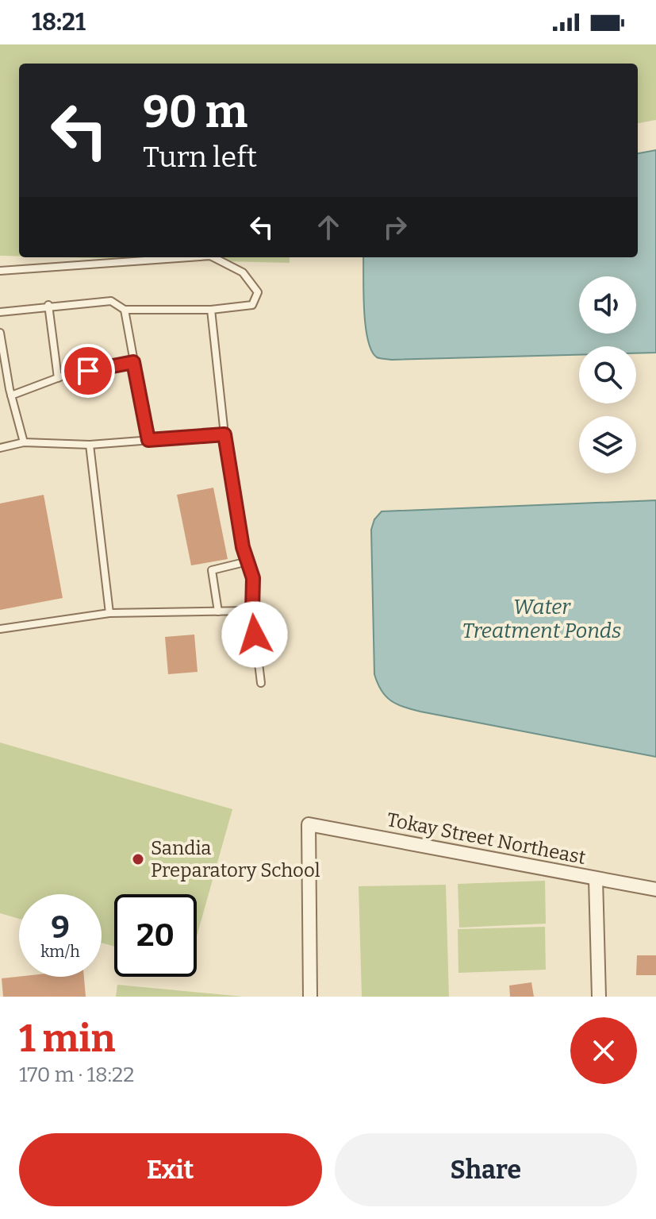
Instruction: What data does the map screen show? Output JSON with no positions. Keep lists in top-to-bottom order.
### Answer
{
  "streets": {
    "street": ["Tokay Street Northeast"]
  },
  "water": ["Water Treatment Ponds"],
  "places": ["Sandia Preparatory School"],
  "page": {
    "status": "18:21",
    "turn": ["90 m", "Turn left"],
    "speed": "9 km/h",
    "limit": "20",
    "heading": ["1 min", "170 m · 18:22"],
    "buttons": ["Exit", "Share"]
  }
}
